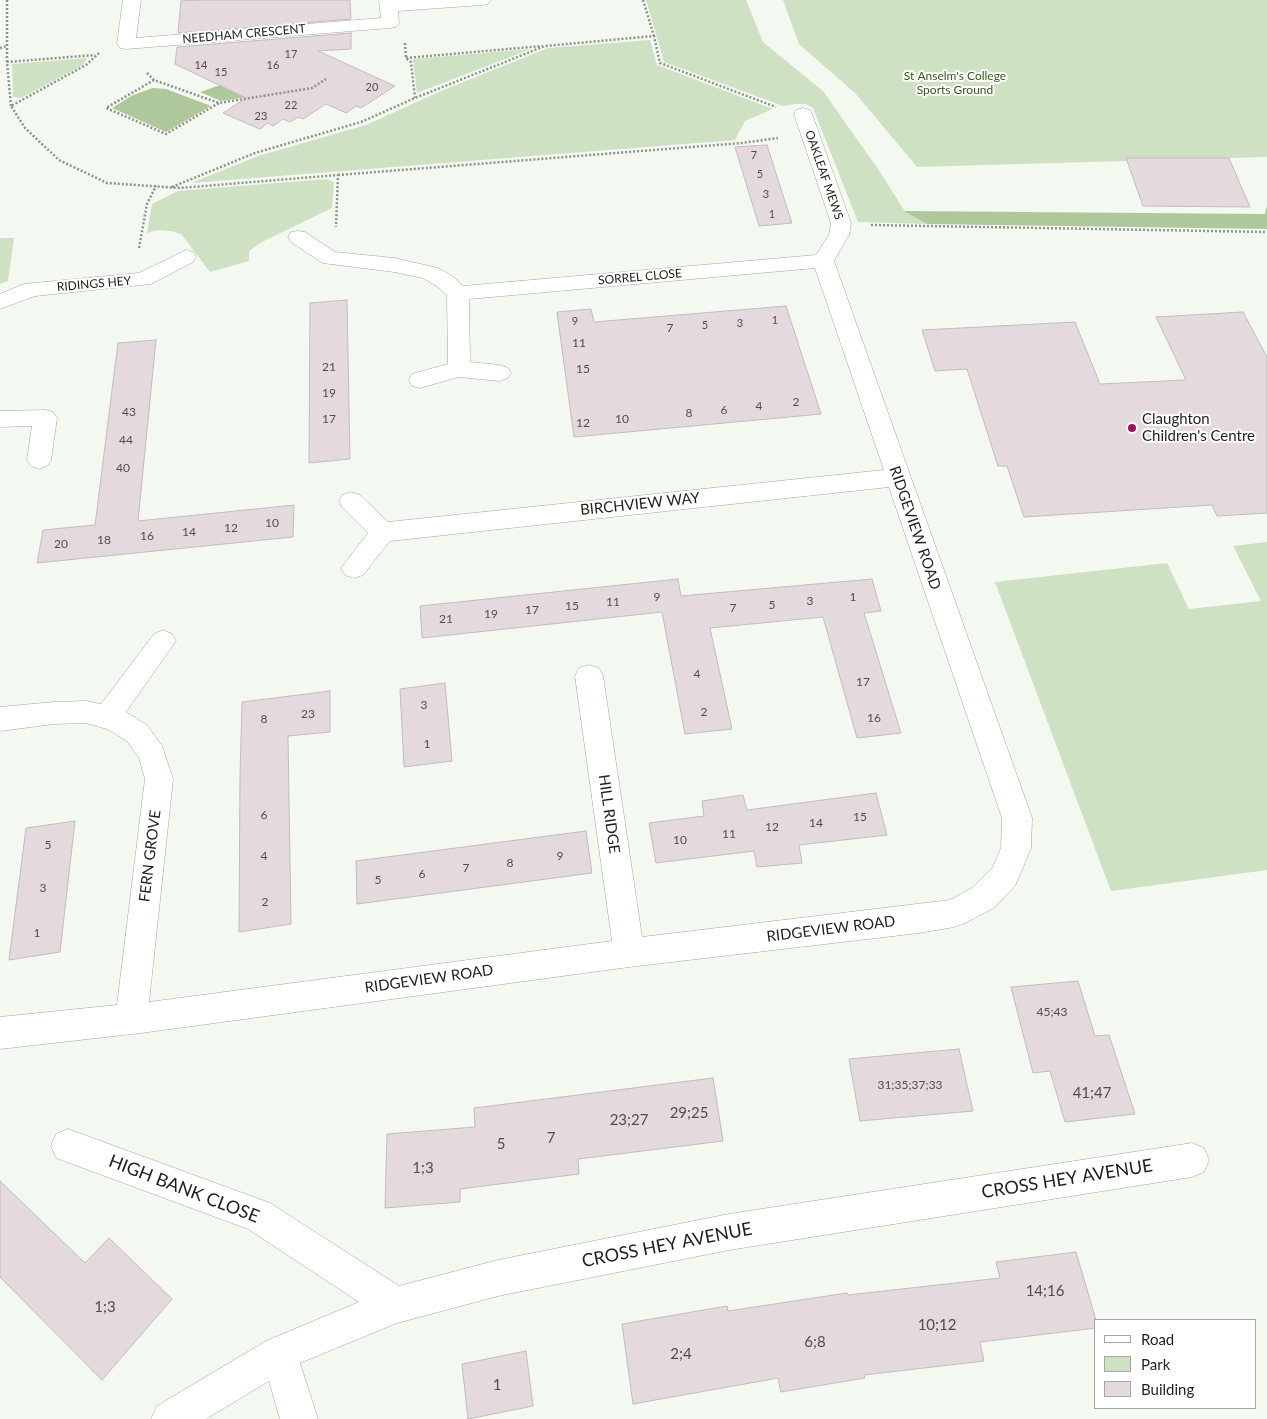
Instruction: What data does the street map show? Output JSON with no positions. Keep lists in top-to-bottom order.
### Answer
{
  "streets": {
    "street": [
      "NEEDHAM CRESCENT",
      "OAKLEAF MEWS",
      "SORREL CLOSE",
      "RIDINGS HEY",
      "BIRCHVIEW WAY",
      "RIDGEVIEW ROAD",
      "HILL RIDGE",
      "FERN GROVE",
      "CROSS HEY AVENUE",
      "HIGH BANK CLOSE"
    ]
  },
  "crossings": [
    ["OAKLEAF MEWS", "SORREL CLOSE"],
    ["OAKLEAF MEWS", "RIDGEVIEW ROAD"],
    ["SORREL CLOSE", "RIDGEVIEW ROAD"],
    ["BIRCHVIEW WAY", "RIDGEVIEW ROAD"],
    ["RIDGEVIEW ROAD", "HILL RIDGE"],
    ["RIDGEVIEW ROAD", "FERN GROVE"],
    ["CROSS HEY AVENUE", "HIGH BANK CLOSE"]
  ],
  "parks": ["St Anselm's College Sports Ground"],
  "places": ["Claughton Children's Centre"],
  "house_numbers": [
    "17",
    "14",
    "16",
    "15",
    "20",
    "22",
    "23",
    "7",
    "5",
    "3",
    "1",
    "1",
    "9",
    "3",
    "5",
    "7",
    "11",
    "21",
    "15",
    "19",
    "2",
    "4",
    "6",
    "43",
    "8",
    "17",
    "10",
    "12",
    "44",
    "40",
    "10",
    "12",
    "14",
    "16",
    "18",
    "20",
    "9",
    "1",
    "3",
    "11",
    "5",
    "15",
    "7",
    "17",
    "19",
    "21",
    "4",
    "17",
    "3",
    "2",
    "23",
    "16",
    "8",
    "1",
    "6",
    "15",
    "14",
    "12",
    "11",
    "10",
    "5",
    "4",
    "9",
    "8",
    "7",
    "6",
    "5",
    "3",
    "2",
    "1",
    "45;43",
    "31;35;37;33",
    "41;47",
    "29;25",
    "23;27",
    "7",
    "5",
    "1;3",
    "14;16",
    "1;3",
    "10;12",
    "6;8",
    "2;4",
    "1"
  ],
  "legend": ["Road", "Park", "Building"]
}
